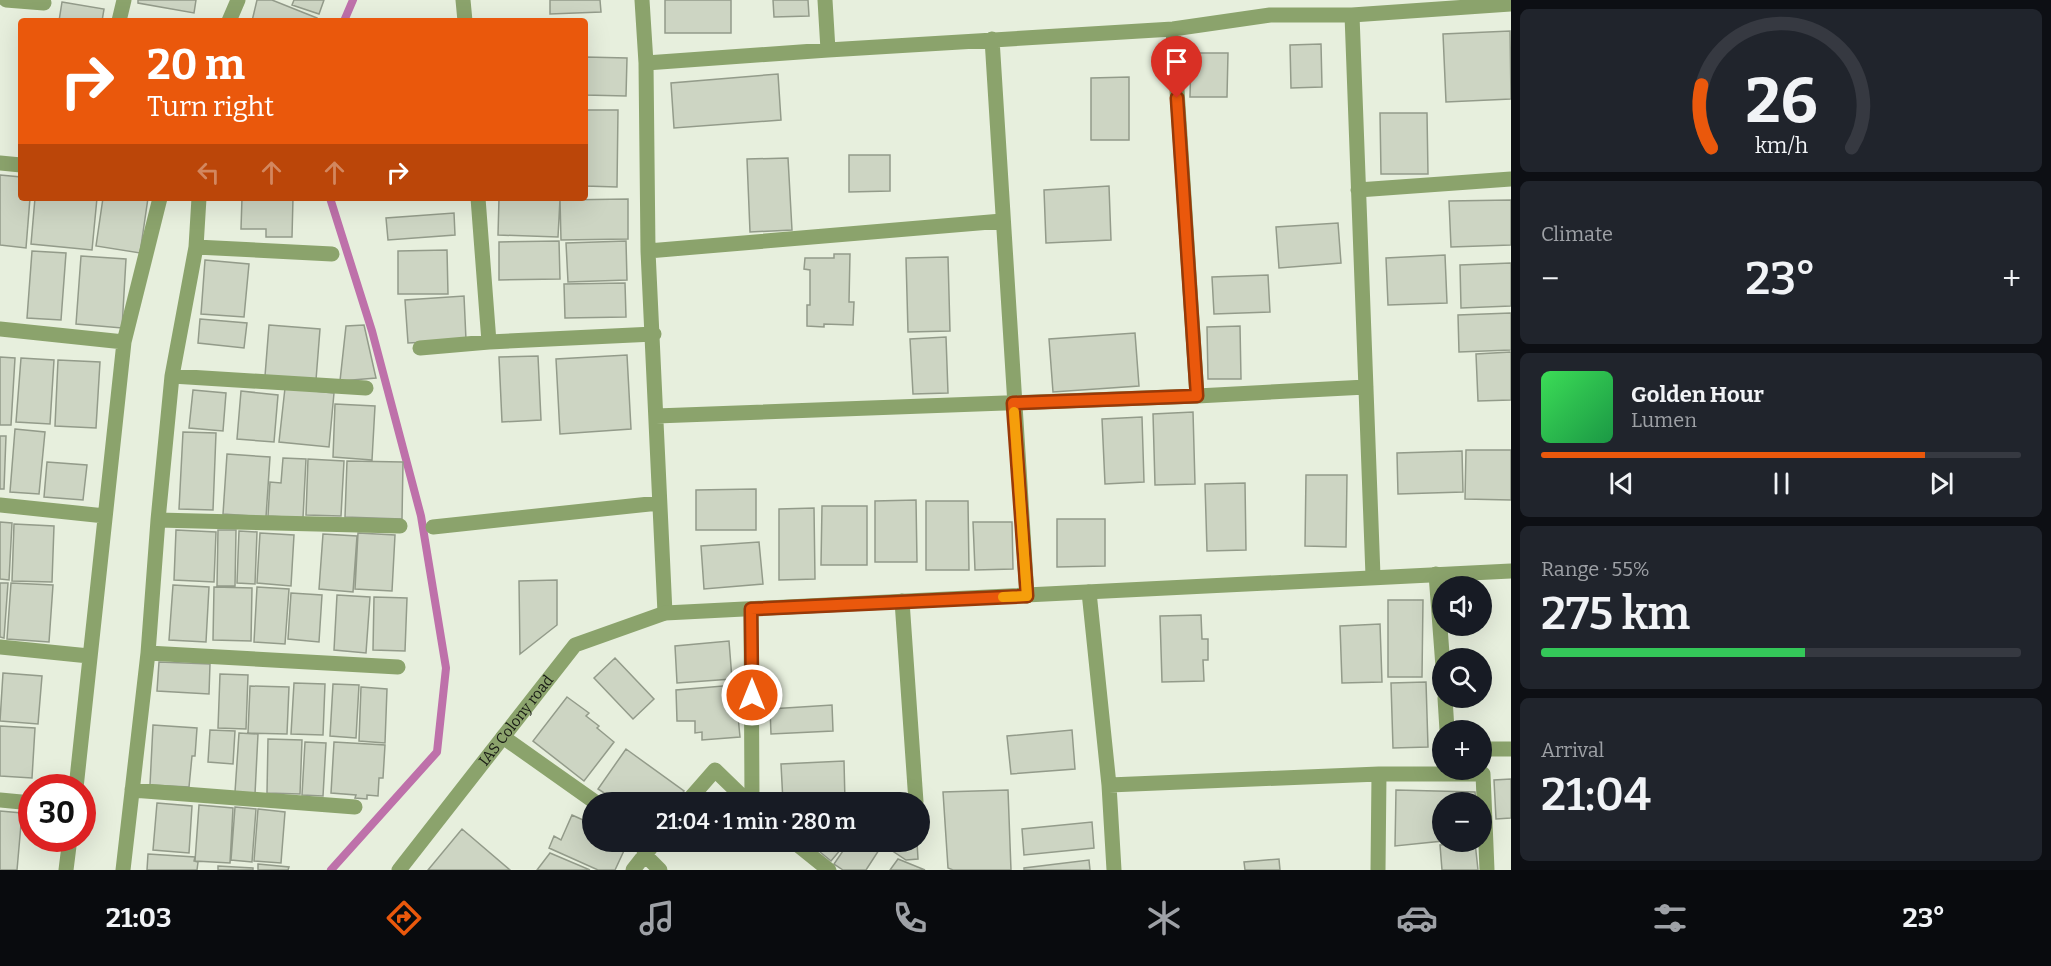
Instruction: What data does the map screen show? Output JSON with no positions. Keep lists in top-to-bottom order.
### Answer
{
  "streets": {
    "street": ["IAS Colony road"]
  },
  "page": {
    "turn": ["20 m", "Turn right"],
    "tile": [
      "Climate",
      ["Range · 55%", "275 km"],
      ["Arrival", "21:04"]
    ],
    "heat": ["−", "23°", "+"],
    "song": ["Golden Hour", "Lumen"],
    "map_buttons": ["+", "−"],
    "limit": "30",
    "trip": "21:04 · 1 min · 280 m",
    "tabs": ["21:03", "23°"],
    "gauge": ["26", "km/h"]
  }
}
